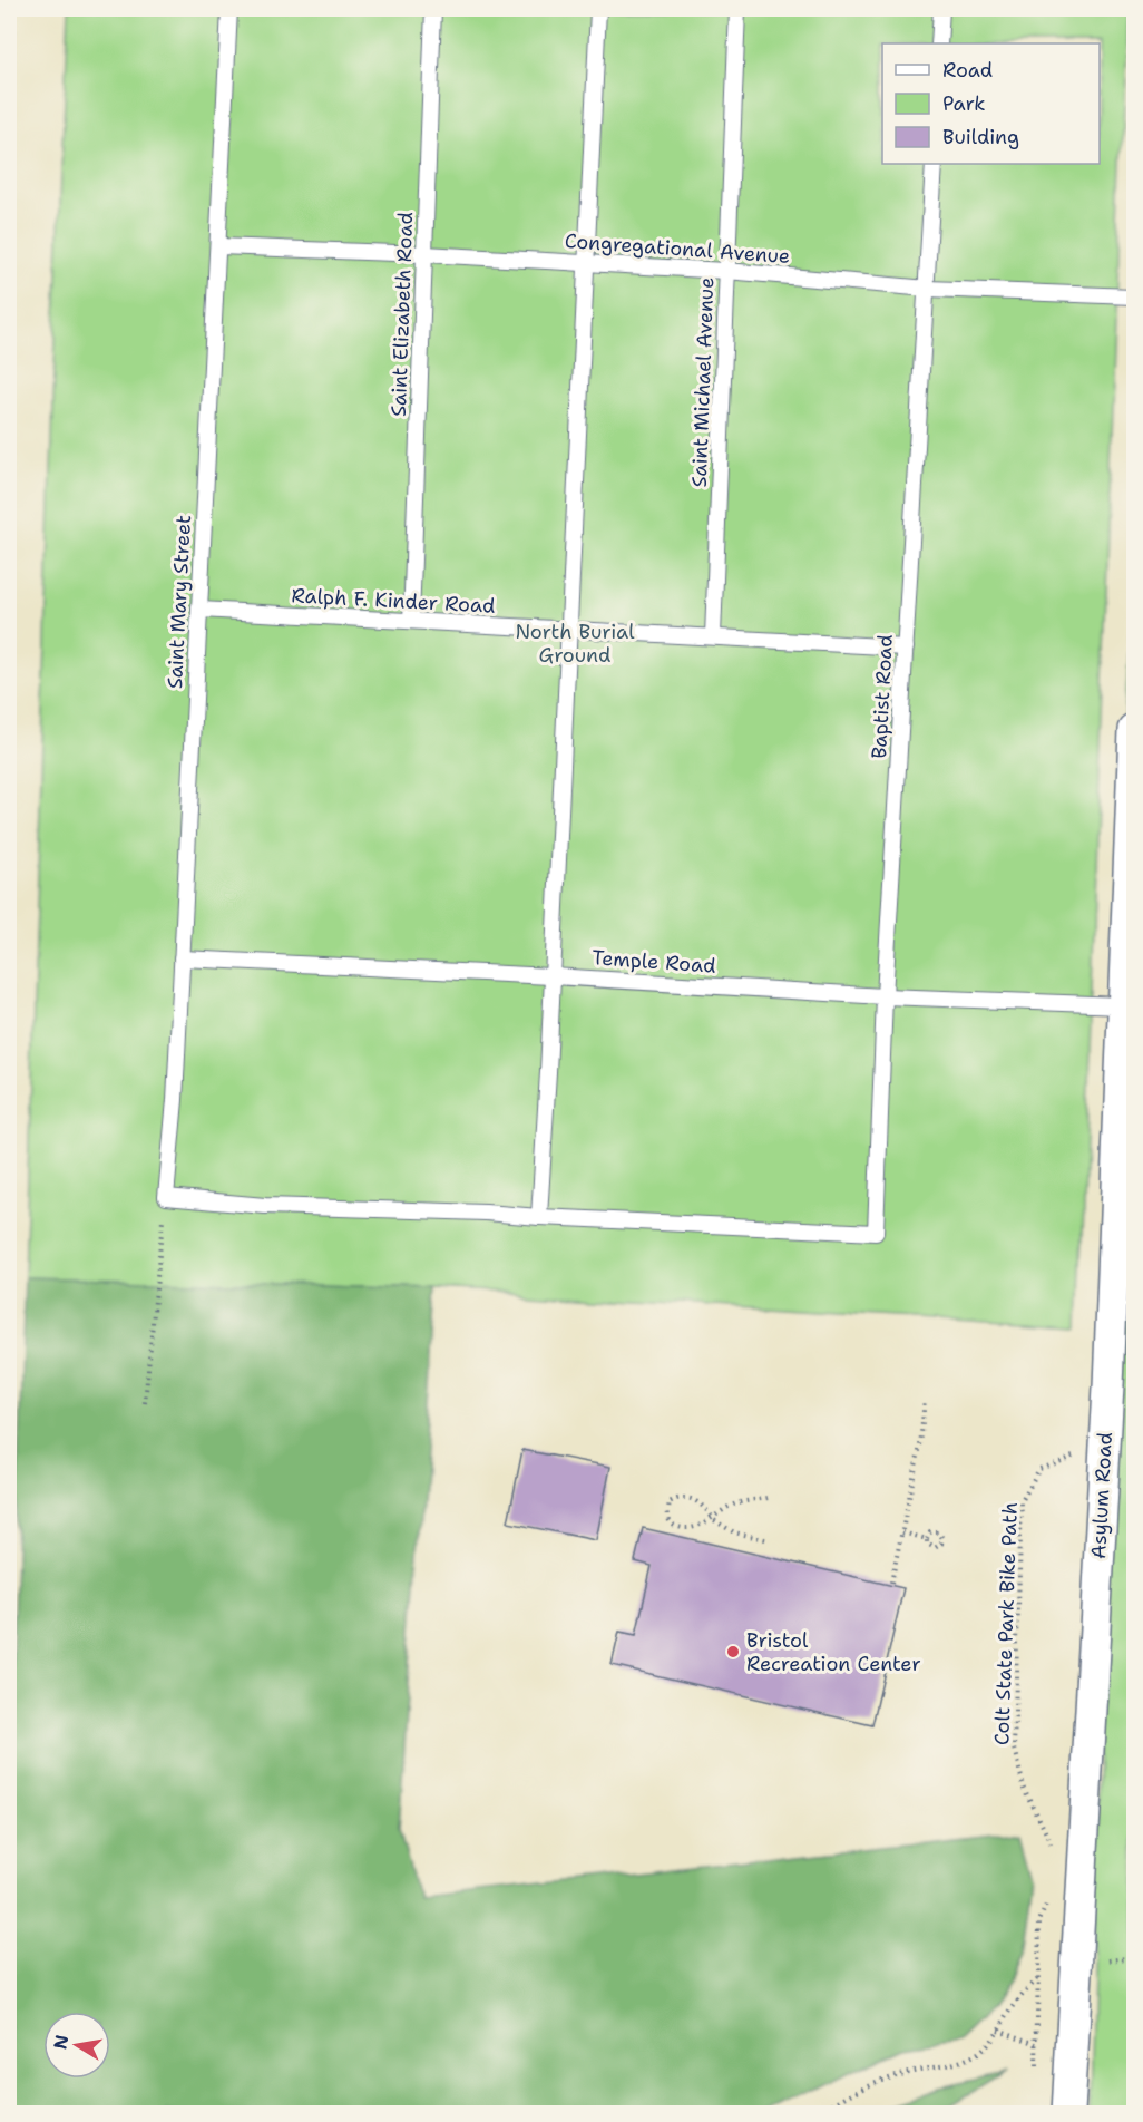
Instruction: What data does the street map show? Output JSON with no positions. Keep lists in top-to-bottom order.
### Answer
{
  "streets": {
    "street": ["Asylum Road"],
    "lane": [
      "Congregational Avenue",
      "Saint Elizabeth Road",
      "Saint Michael Avenue",
      "Ralph F. Kinder Road",
      "Saint Mary Street",
      "Baptist Road",
      "Temple Road"
    ],
    "path": ["Colt State Park Bike Path"]
  },
  "crossings": [
    ["Congregational Avenue", "Saint Elizabeth Road"],
    ["Congregational Avenue", "Saint Michael Avenue"],
    ["Congregational Avenue", "Saint Mary Street"],
    ["Congregational Avenue", "Baptist Road"],
    ["Saint Elizabeth Road", "Ralph F. Kinder Road"],
    ["Saint Michael Avenue", "Ralph F. Kinder Road"],
    ["Ralph F. Kinder Road", "Saint Mary Street"],
    ["Ralph F. Kinder Road", "Baptist Road"],
    ["Saint Mary Street", "Temple Road"],
    ["Baptist Road", "Temple Road"],
    ["Temple Road", "Asylum Road"],
    ["Asylum Road", "Colt State Park Bike Path"]
  ],
  "parks": ["North Burial Ground"],
  "places": ["Bristol Recreation Center"],
  "legend": ["Road", "Park", "Building"],
  "north": "left"
}
